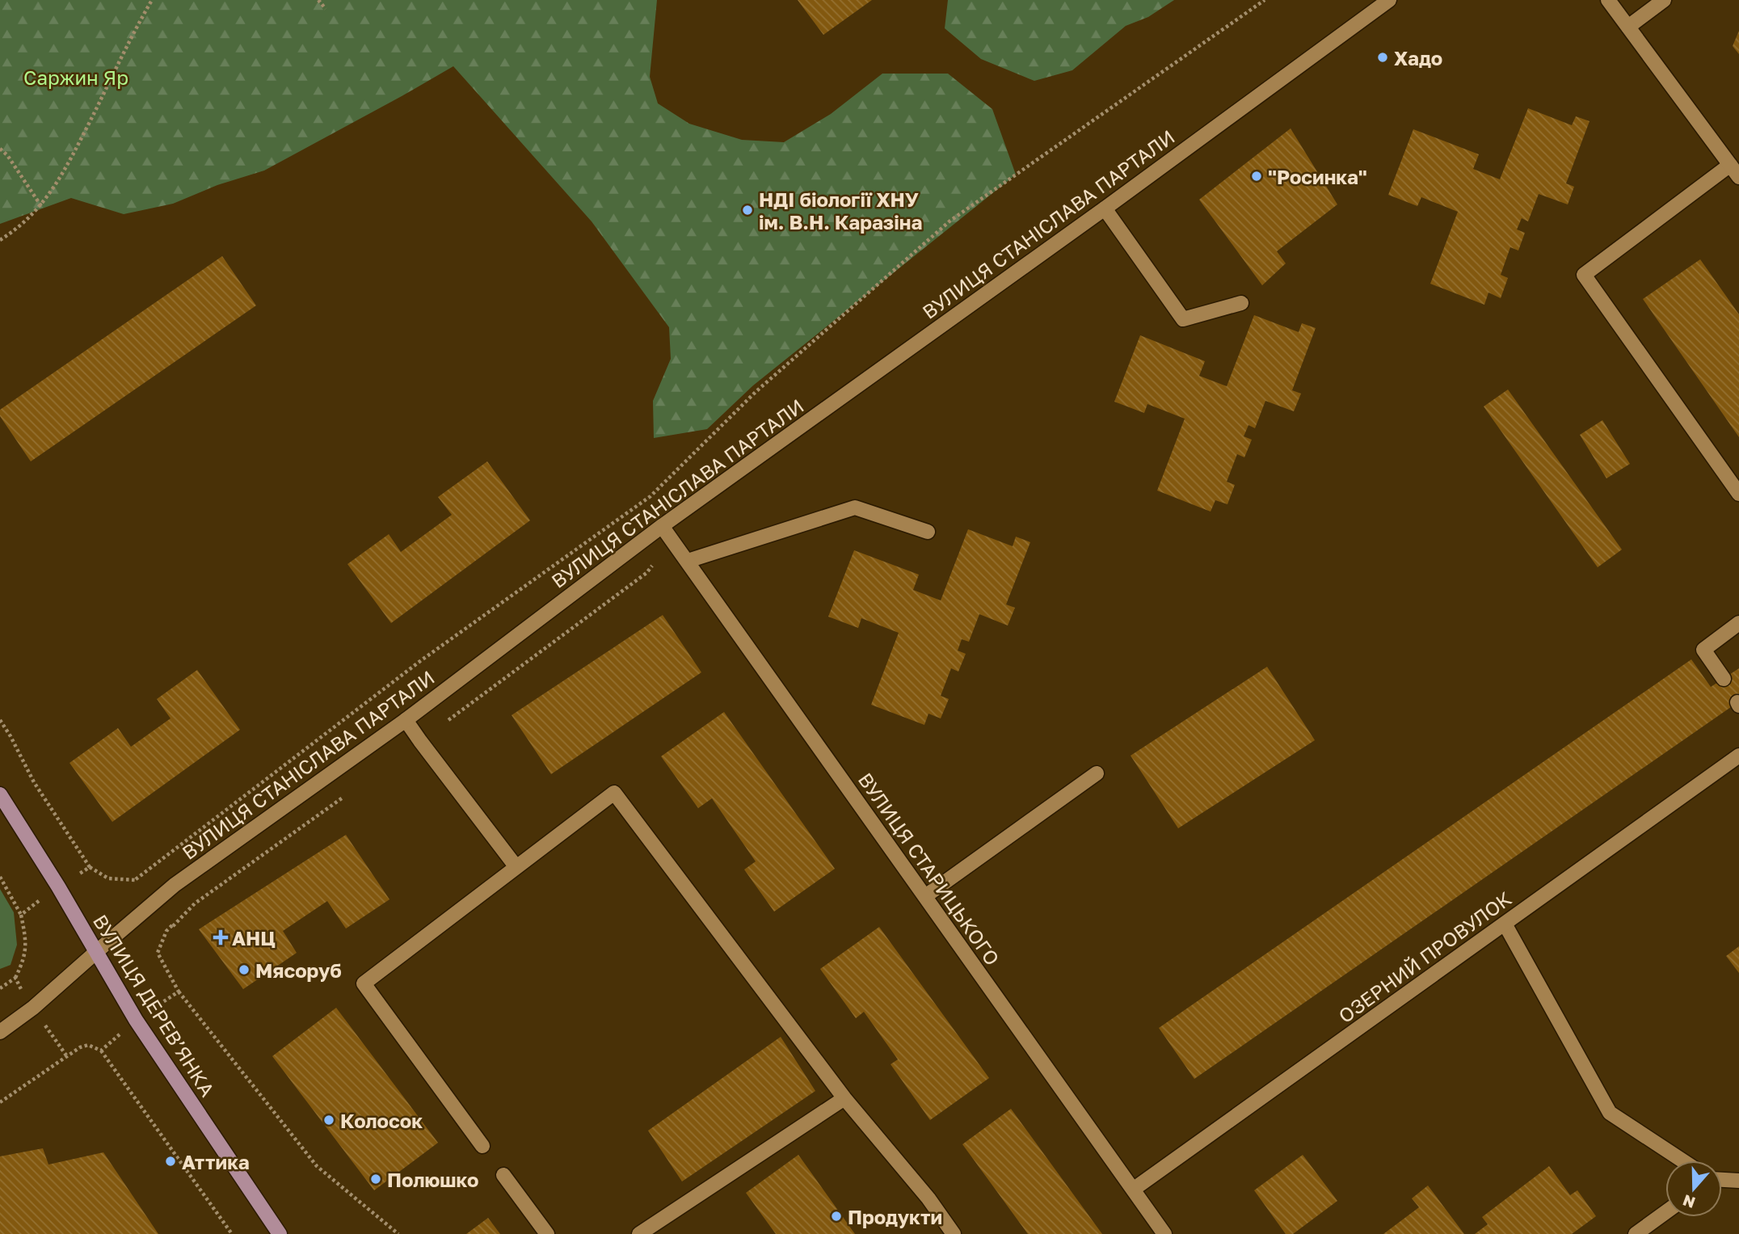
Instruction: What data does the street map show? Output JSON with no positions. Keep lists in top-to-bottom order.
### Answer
{
  "streets": {
    "main road": ["ВУЛИЦЯ ДЕРЕВ’ЯНКА"],
    "street": ["ВУЛИЦЯ СТАНІСЛАВА ПАРТАЛИ", "ВУЛИЦЯ СТАРИЦЬКОГО", "ОЗЕРНИЙ ПРОВУЛОК"]
  },
  "crossings": [
    ["ВУЛИЦЯ СТАНІСЛАВА ПАРТАЛИ", "ВУЛИЦЯ СТАРИЦЬКОГО"],
    ["ВУЛИЦЯ СТАНІСЛАВА ПАРТАЛИ", "ВУЛИЦЯ ДЕРЕВ’ЯНКА"],
    ["ВУЛИЦЯ СТАРИЦЬКОГО", "ОЗЕРНИЙ ПРОВУЛОК"]
  ],
  "parks": ["Саржин Яр"],
  "places": {
    "other": [
      "Хадо",
      "\"Росинка\"",
      "НДІ біології ХНУ ім. В.Н. Каразіна",
      "Мясоруб",
      "Колосок",
      "Аттика",
      "Полюшко",
      "Продукти"
    ],
    "health": ["АНЦ"]
  },
  "north": "bottom"
}
